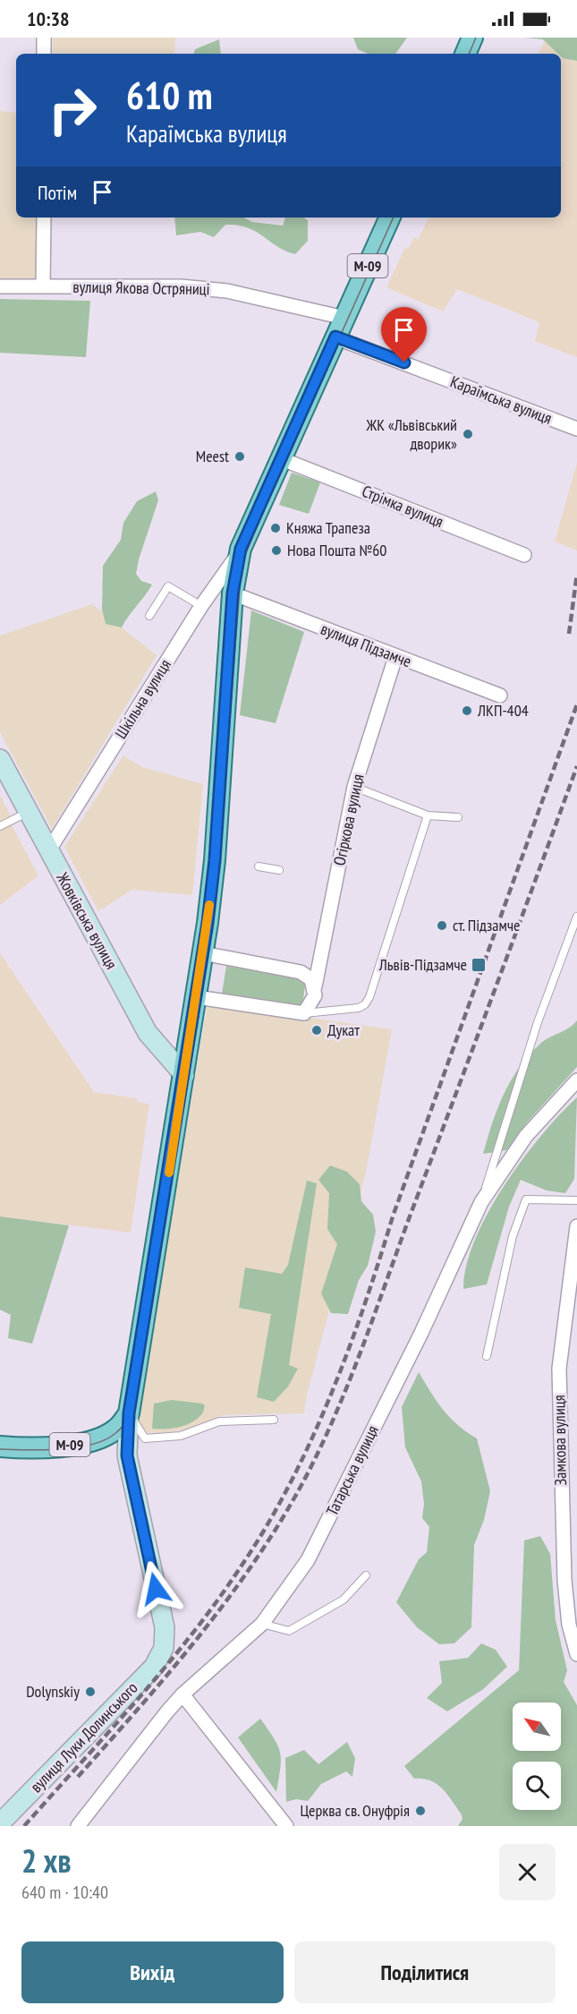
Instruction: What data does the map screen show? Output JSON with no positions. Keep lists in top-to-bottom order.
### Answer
{
  "streets": {
    "main road": ["М-09", "Жовківська вулиця", "вулиця Луки Долинського"],
    "street": [
      "вулиця Якова Остряниці",
      "Караїмська вулиця",
      "Стрімка вулиця",
      "вулиця Підзамче",
      "Шкільна вулиця",
      "Огіркова вулиця",
      "Замкова вулиця",
      "Татарська вулиця"
    ]
  },
  "crossings": [
    ["М-09", "вулиця Якова Остряниці"],
    ["М-09", "Караїмська вулиця"],
    ["М-09", "Стрімка вулиця"],
    ["М-09", "вулиця Підзамче"],
    ["М-09", "Шкільна вулиця"],
    ["М-09", "Жовківська вулиця"],
    ["М-09", "вулиця Луки Долинського"],
    ["вулиця Підзамче", "Огіркова вулиця"],
    ["Шкільна вулиця", "Жовківська вулиця"]
  ],
  "places": {
    "other": [
      "ЖК «Львівський дворик»",
      "Meest",
      "Княжа Трапеза",
      "Нова Пошта №60",
      "ЛКП-404",
      "ст. Підзамче",
      "Дукат",
      "Dolynskiy",
      "Церква св. Онуфрія"
    ],
    "transit": ["Львів-Підзамче"]
  },
  "north": "top left",
  "page": {
    "status": "10:38",
    "turn": ["610 m", "Караїмська вулиця"],
    "then": "Потім",
    "heading": ["2 хв", "640 m · 10:40"],
    "buttons": ["Вихід", "Поділитися"]
  }
}
